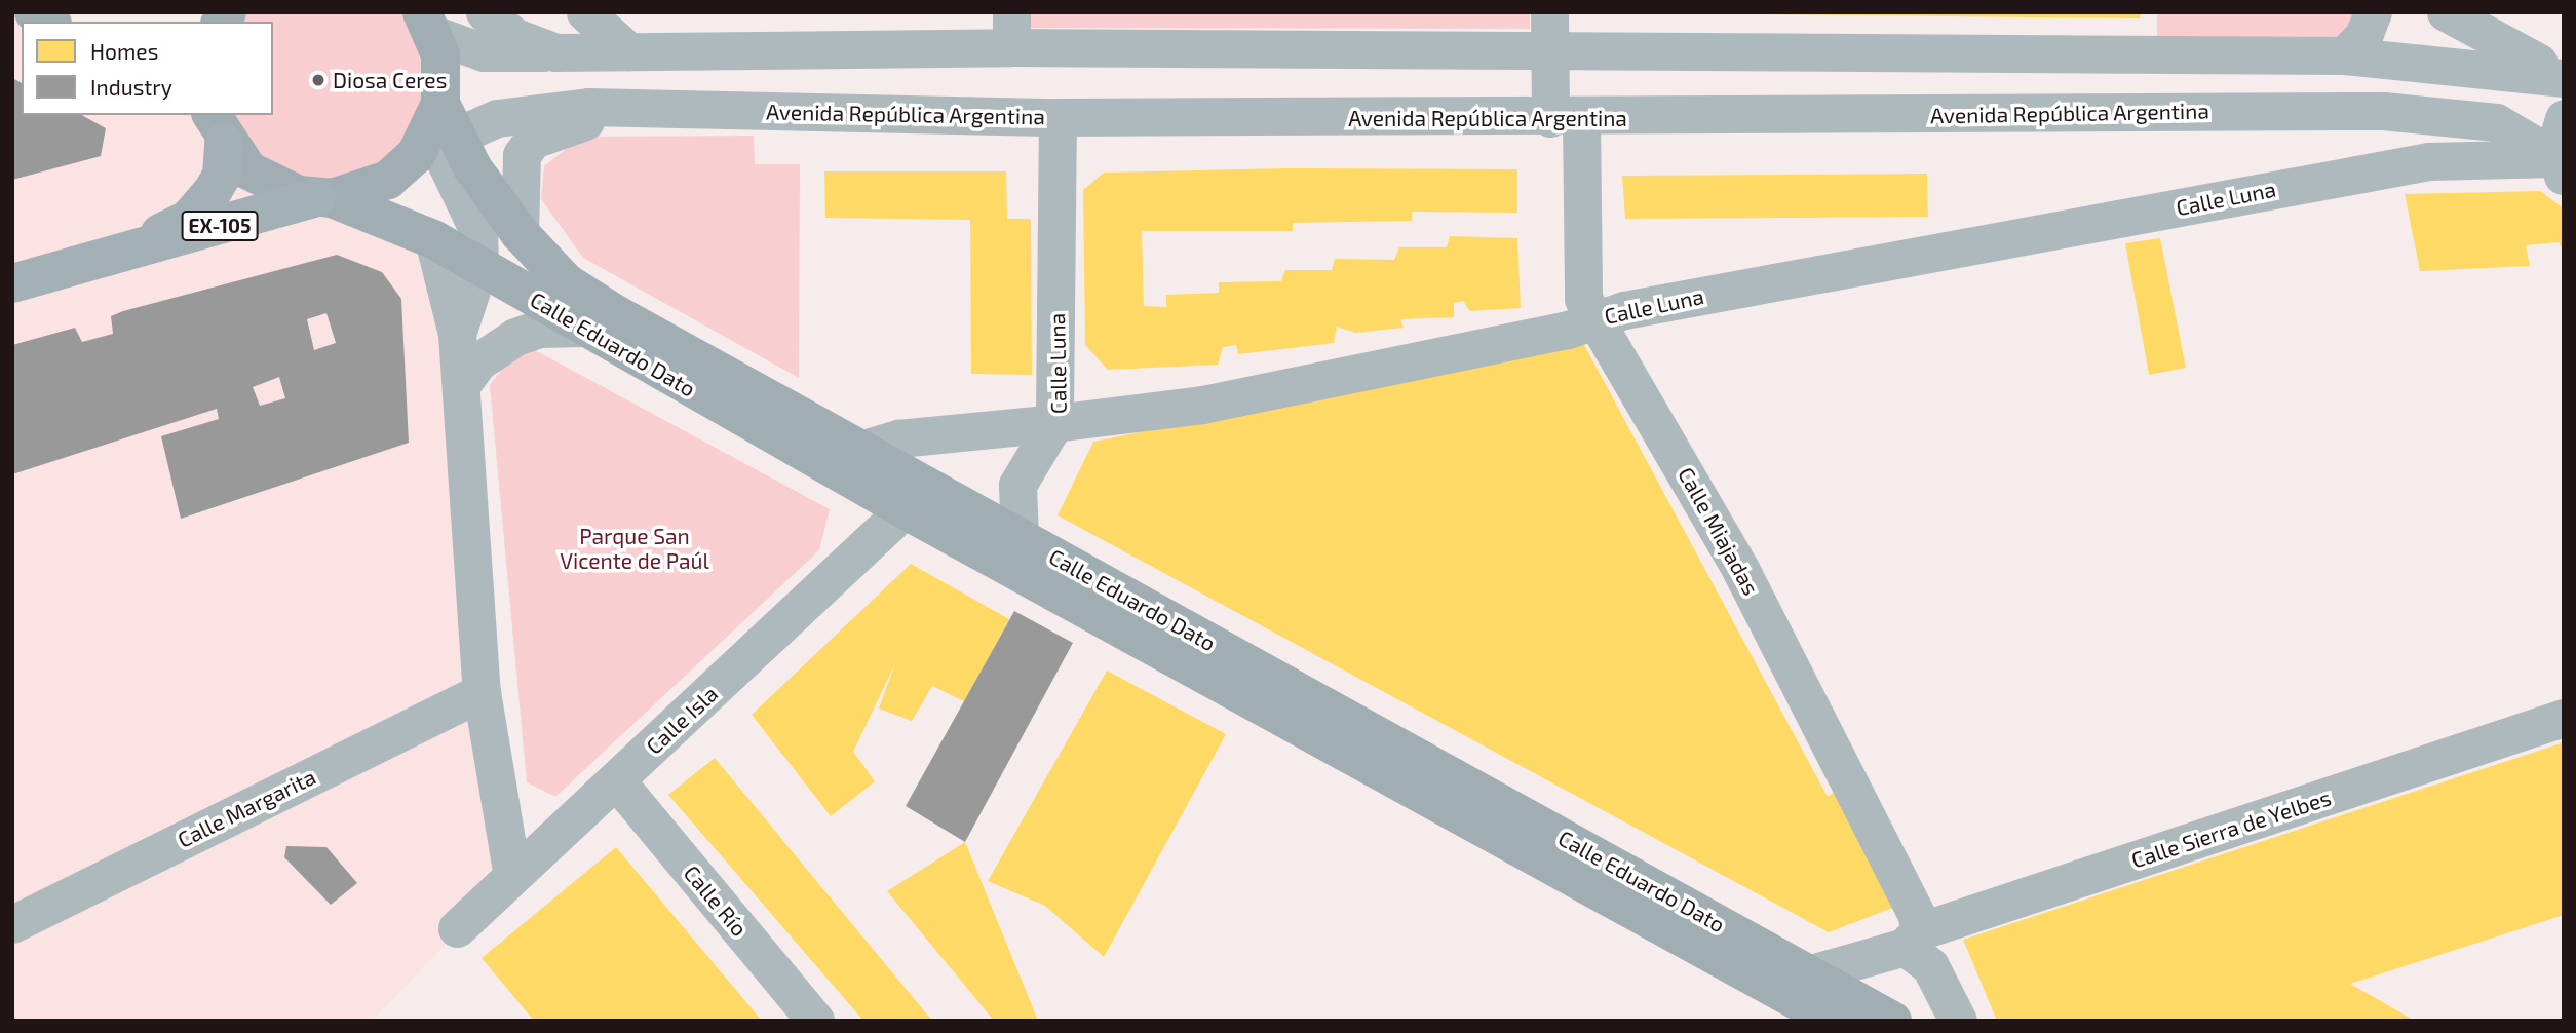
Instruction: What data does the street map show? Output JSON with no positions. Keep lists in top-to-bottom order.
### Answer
{
  "streets": {
    "main road": ["EX-105", "Calle Eduardo Dato"],
    "street": [
      "Avenida República Argentina",
      "Calle Luna",
      "Calle Miajadas",
      "Calle Isla",
      "Calle Margarita",
      "Calle Sierra de Yelbes",
      "Calle Río"
    ]
  },
  "crossings": [
    ["Avenida República Argentina", "Calle Luna"],
    ["Avenida República Argentina", "Calle Eduardo Dato"],
    ["Avenida República Argentina", "Calle Miajadas"],
    ["Calle Luna", "Calle Miajadas"],
    ["EX-105", "Calle Eduardo Dato"],
    ["Calle Eduardo Dato", "Calle Isla"],
    ["Calle Eduardo Dato", "Calle Sierra de Yelbes"],
    ["Calle Miajadas", "Calle Sierra de Yelbes"],
    ["Calle Isla", "Calle Río"]
  ],
  "parks": ["Parque San Vicente de Paúl"],
  "places": ["Diosa Ceres"],
  "legend": ["Homes", "Industry"]
}
